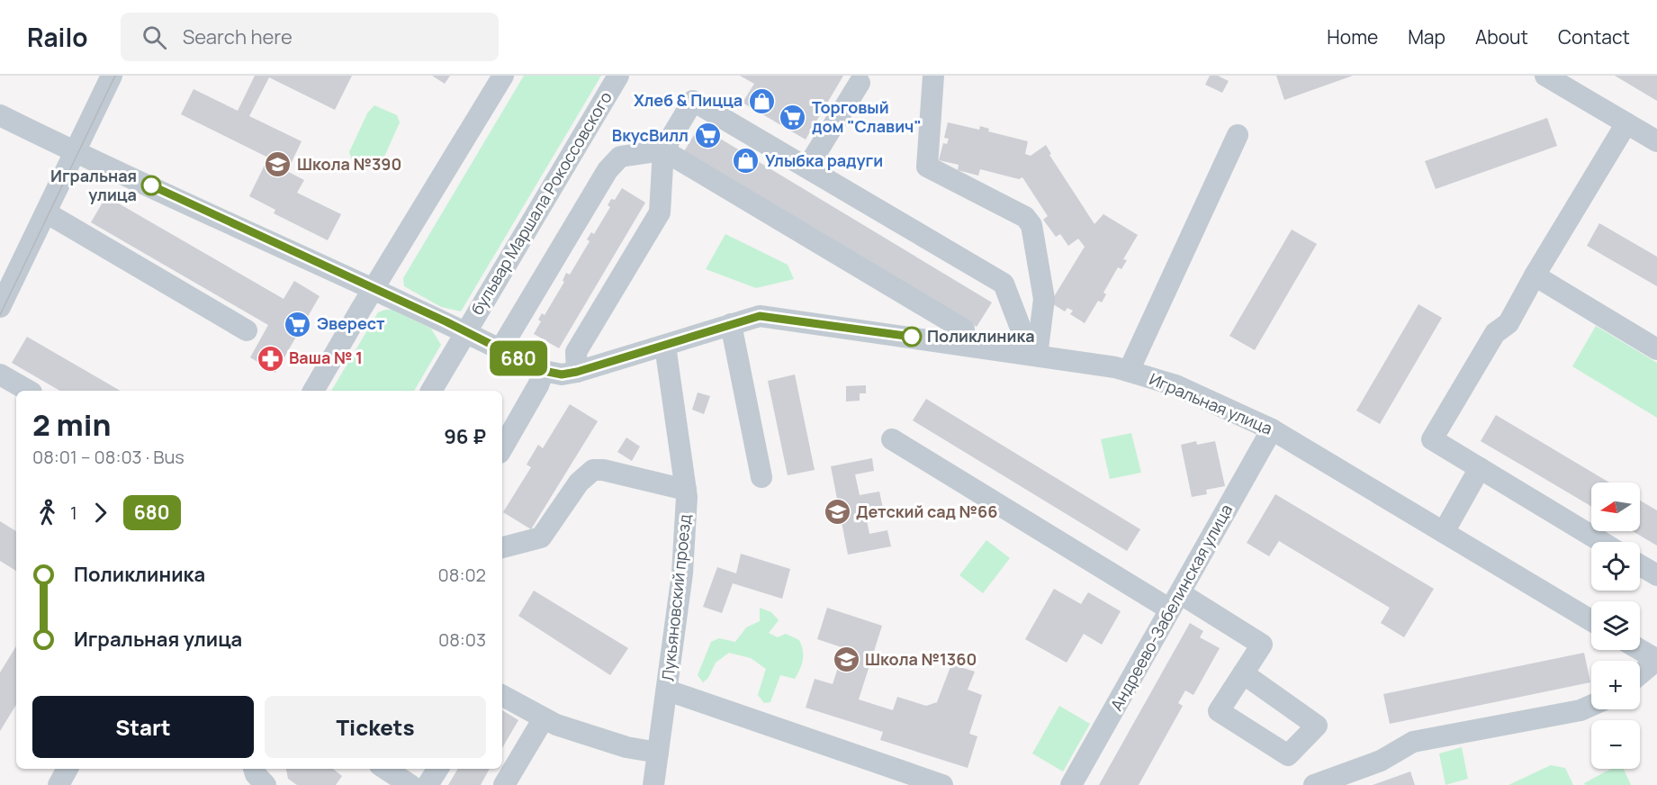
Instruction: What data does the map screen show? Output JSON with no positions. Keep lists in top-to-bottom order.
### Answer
{
  "streets": {
    "street": [
      "бульвар Маршала Рокоссовского",
      "Игральная улица",
      "Лукьяновский проезд",
      "Андреево-Забелинская улица"
    ]
  },
  "crossings": [
    ["бульвар Маршала Рокоссовского", "Игральная улица"],
    ["Игральная улица", "Лукьяновский проезд"],
    ["Игральная улица", "Андреево-Забелинская улица"]
  ],
  "places": {
    "shop": ["Хлеб & Пицца", "Улыбка радуги"],
    "supermarket": ["Торговый дом \"Славич\"", "ВкусВилл", "Эверест"],
    "school or university": ["Школа №390", "Детский сад №66", "Школа №1360"],
    "other": ["Игральная улица", "Поликлиника"],
    "pharmacy": ["Ваша № 1"]
  },
  "lines": ["bus line 680"],
  "north": "left",
  "page": {
    "header": "Railo",
    "search": "Search here",
    "nav": [
      "Home",
      "Map",
      "About",
      "Contact"
    ],
    "on_map": "680",
    "heading": ["2 min", "08:01 – 08:03 · Bus", "96 ₽"],
    "map_buttons": ["+", "−"],
    "legs": ["1", "680"],
    "list": [
      {
        "name": "Поликлиника",
        "value": "08:02"
      },
      {
        "name": "Игральная улица",
        "value": "08:03"
      }
    ],
    "buttons": ["Start", "Tickets"]
  }
}
